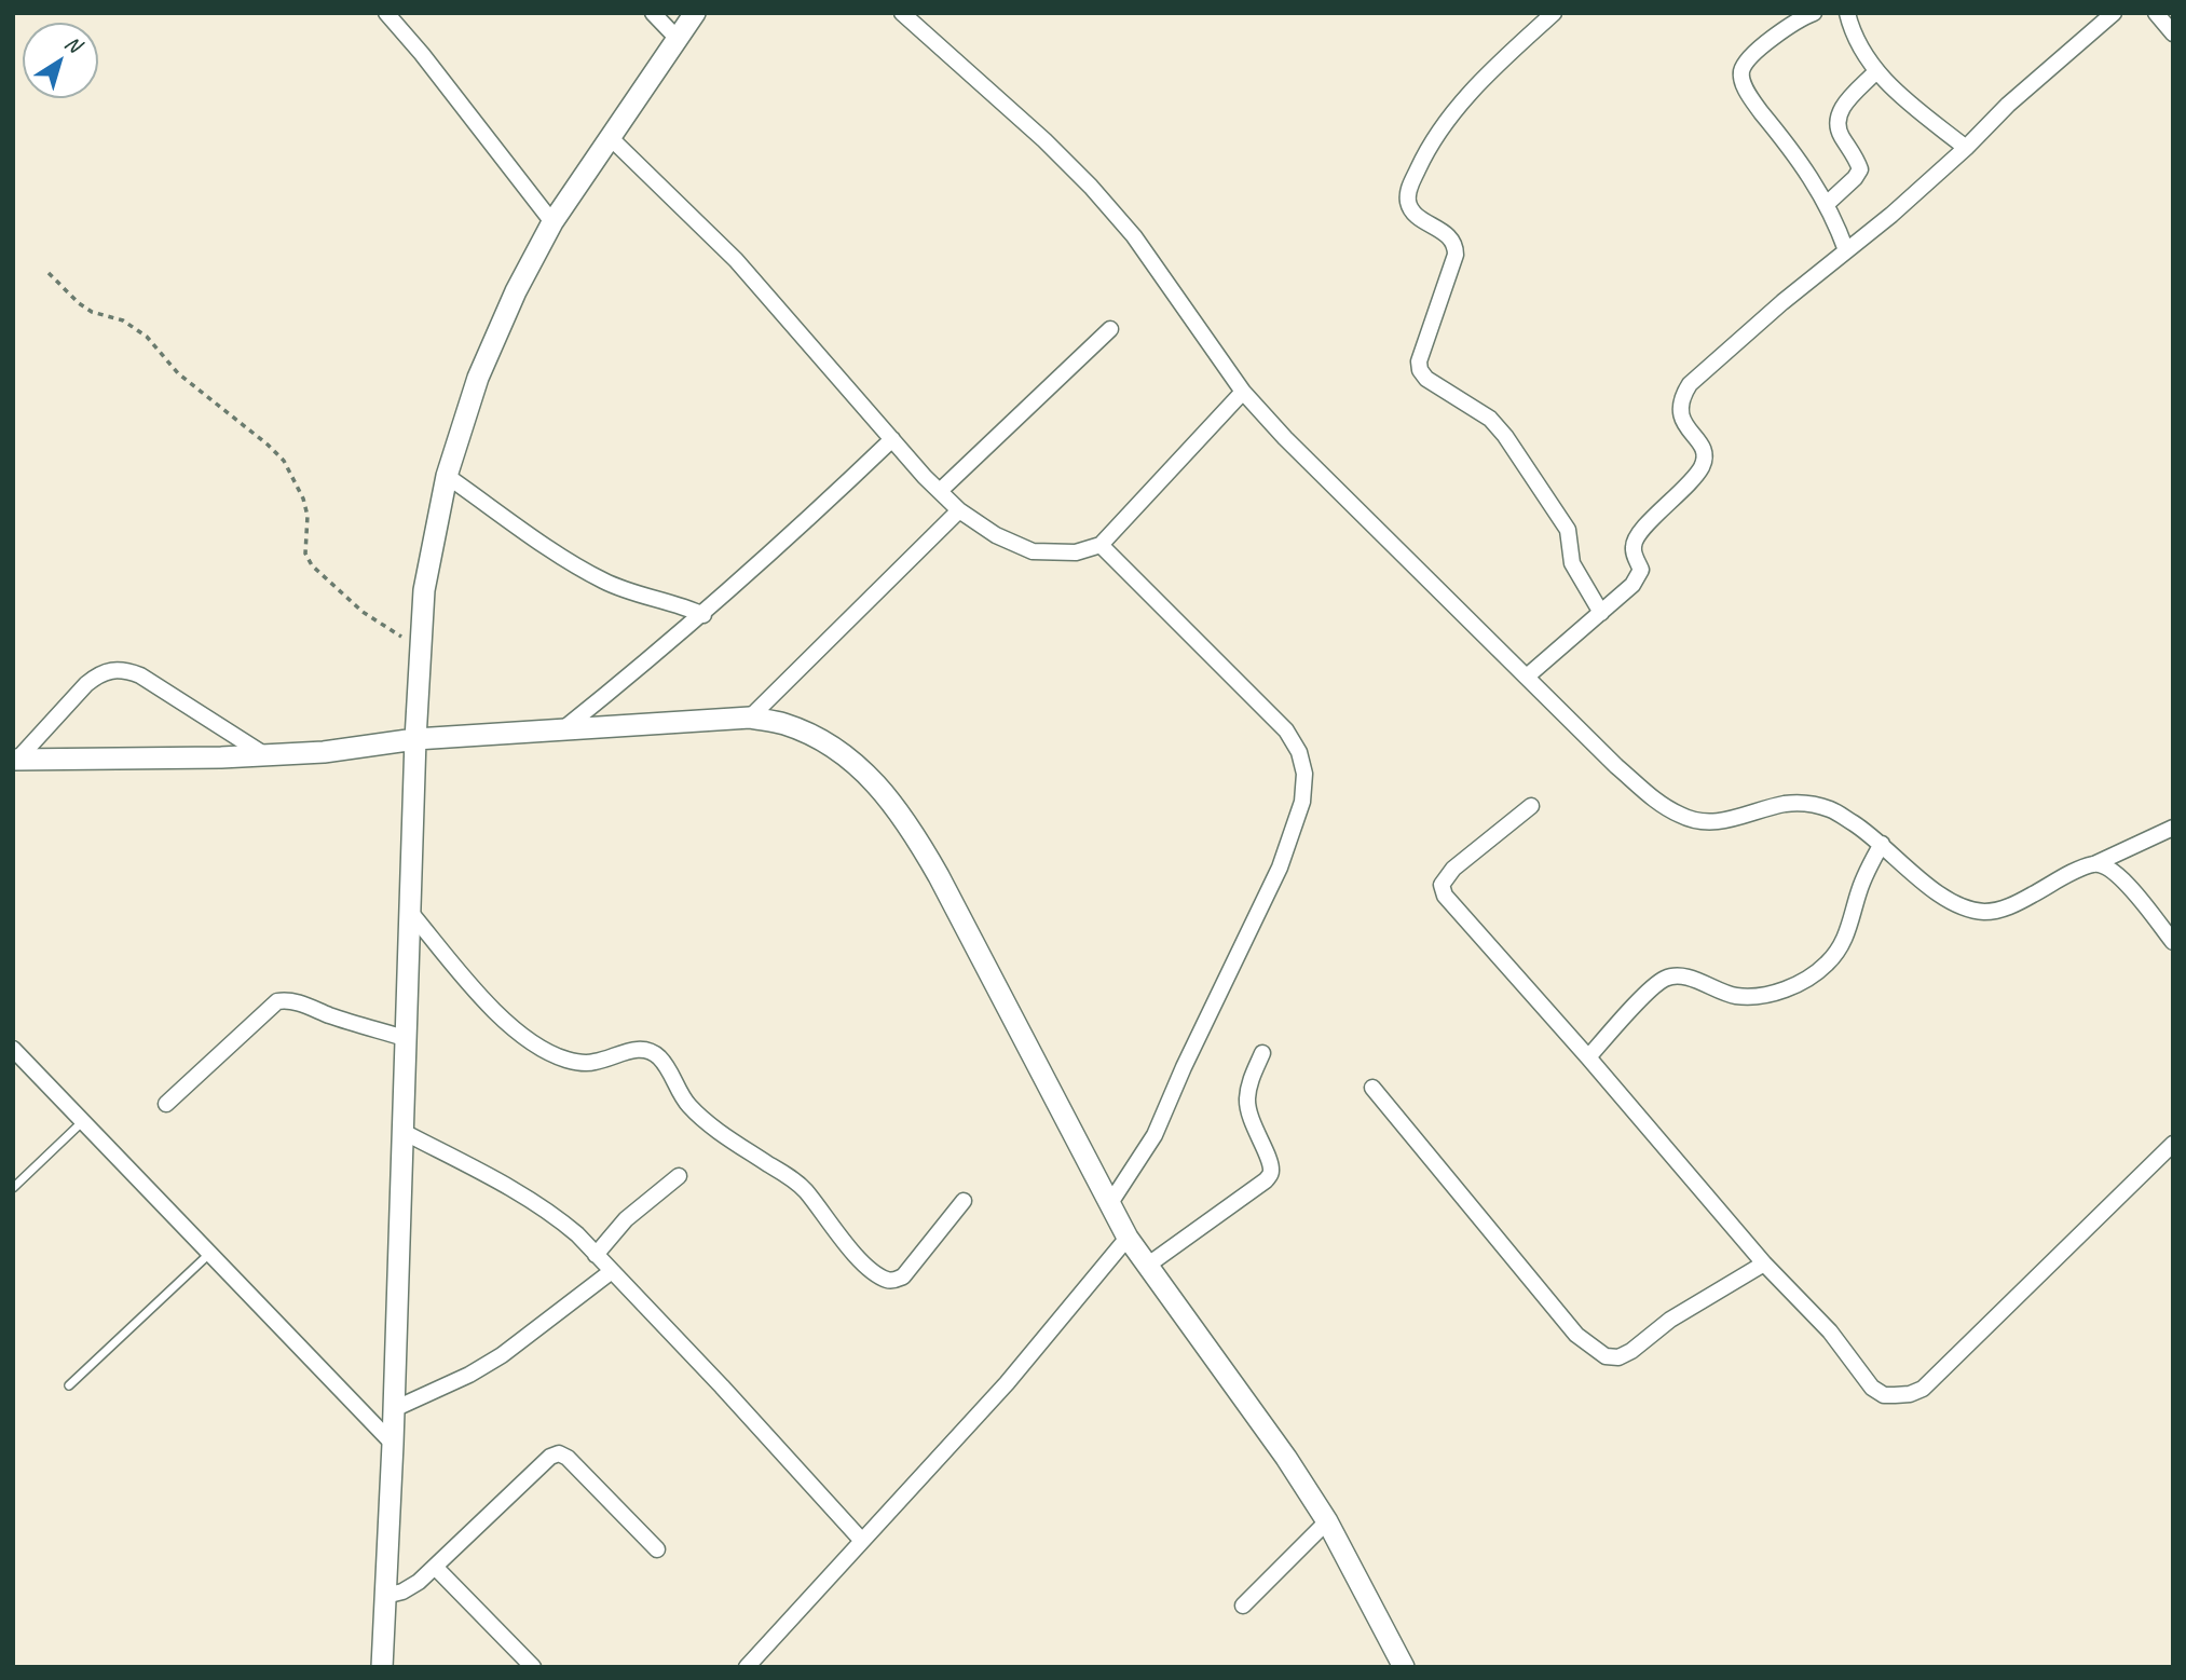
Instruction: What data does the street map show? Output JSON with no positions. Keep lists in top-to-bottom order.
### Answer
{
  "north": "top right"
}
